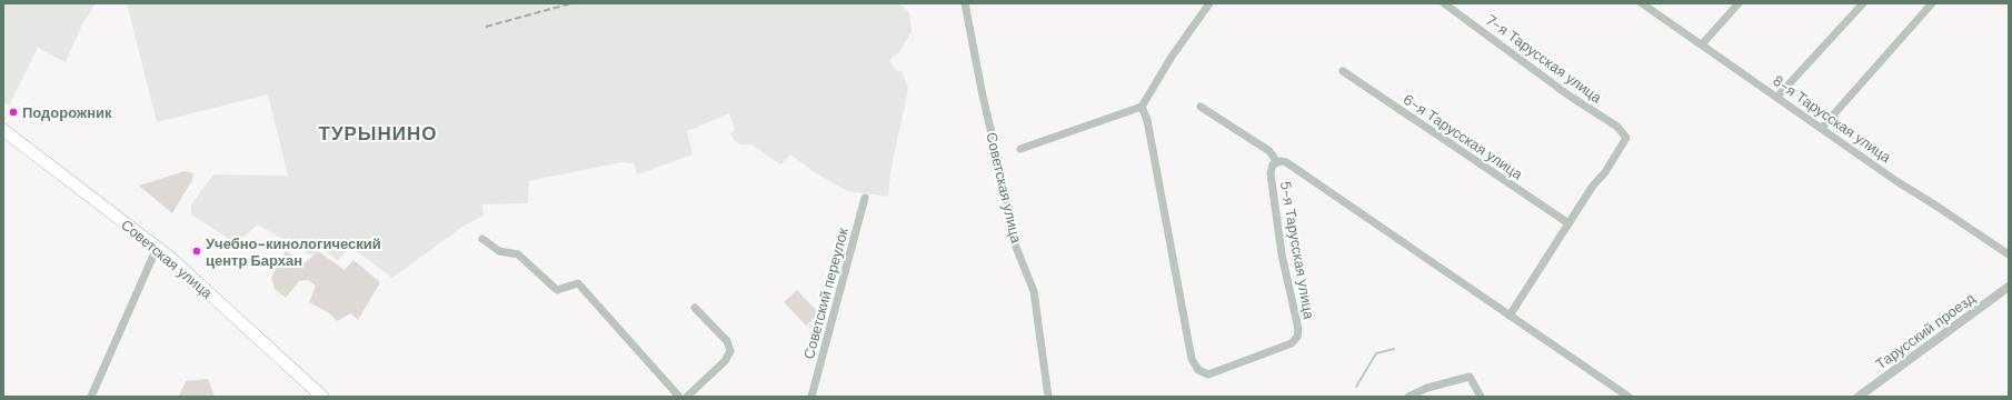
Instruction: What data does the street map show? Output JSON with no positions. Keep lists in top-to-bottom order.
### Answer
{
  "streets": {
    "main road": ["Советская улица"],
    "street": [
      "7-я Тарусская улица",
      "8-я Тарусская улица",
      "6-я Тарусская улица",
      "5-я Тарусская улица",
      "Советский переулок",
      "Тарусский проезд"
    ]
  },
  "crossings": [
    ["7-я Тарусская улица", "6-я Тарусская улица"]
  ],
  "districts": ["ТУРЫНИНО"],
  "places": ["Подорожник", "Учебно-кинологический центр Бархан"]
}
